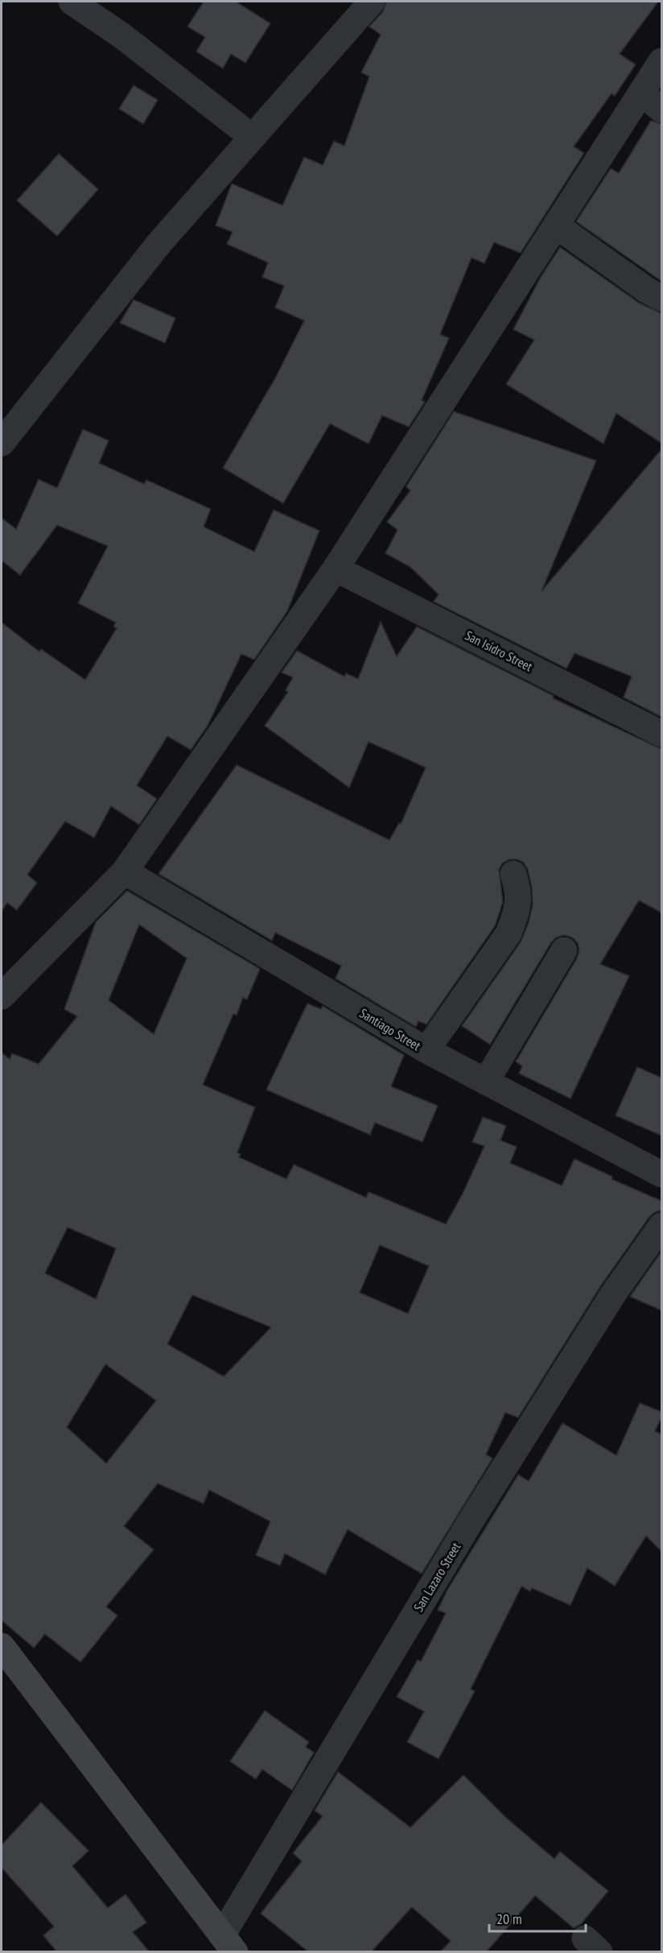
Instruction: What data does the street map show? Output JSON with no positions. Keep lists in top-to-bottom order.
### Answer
{
  "streets": {
    "street": ["San Isidro Street", "Santiago Street", "San Lazaro Street"]
  },
  "scale_bar": "20 m"
}
